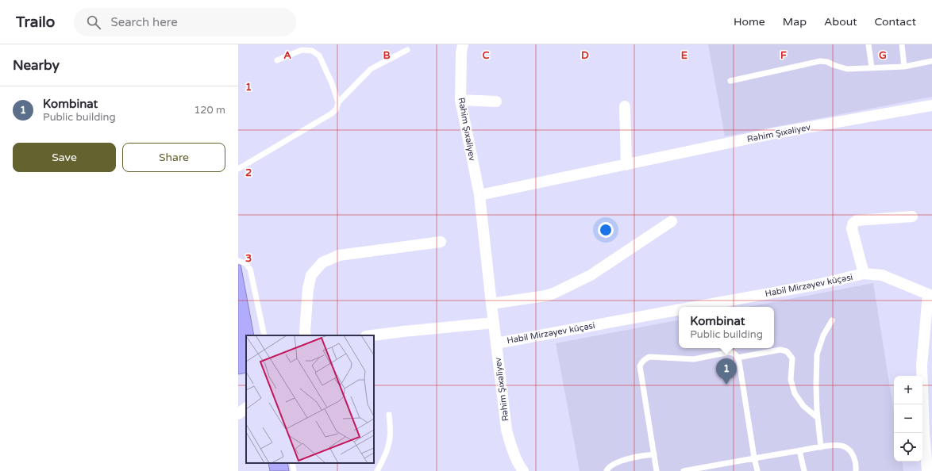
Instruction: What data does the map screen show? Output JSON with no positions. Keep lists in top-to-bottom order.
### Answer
{
  "streets": {
    "street": ["Rəhim Şıxəliyev", "Habil Mirzəyev küçəsi"]
  },
  "crossings": [
    ["Rəhim Şıxəliyev", "Habil Mirzəyev küçəsi"]
  ],
  "page": {
    "header": "Trailo",
    "search": "Search here",
    "nav": [
      "Home",
      "Map",
      "About",
      "Contact"
    ],
    "heading": "Nearby",
    "list": [
      {
        "mark": "1",
        "name": "Kombinat",
        "note": "Public building",
        "value": "120 m"
      }
    ],
    "buttons": ["Save", "Share"],
    "popup": ["Kombinat", "Public building"],
    "pins": "1",
    "map_buttons": ["+", "−"]
  },
  "grid": {
    "columns": [
      "A",
      "B",
      "C",
      "D",
      "E",
      "F",
      "G"
    ],
    "rows": ["1", "2", "3"]
  }
}
